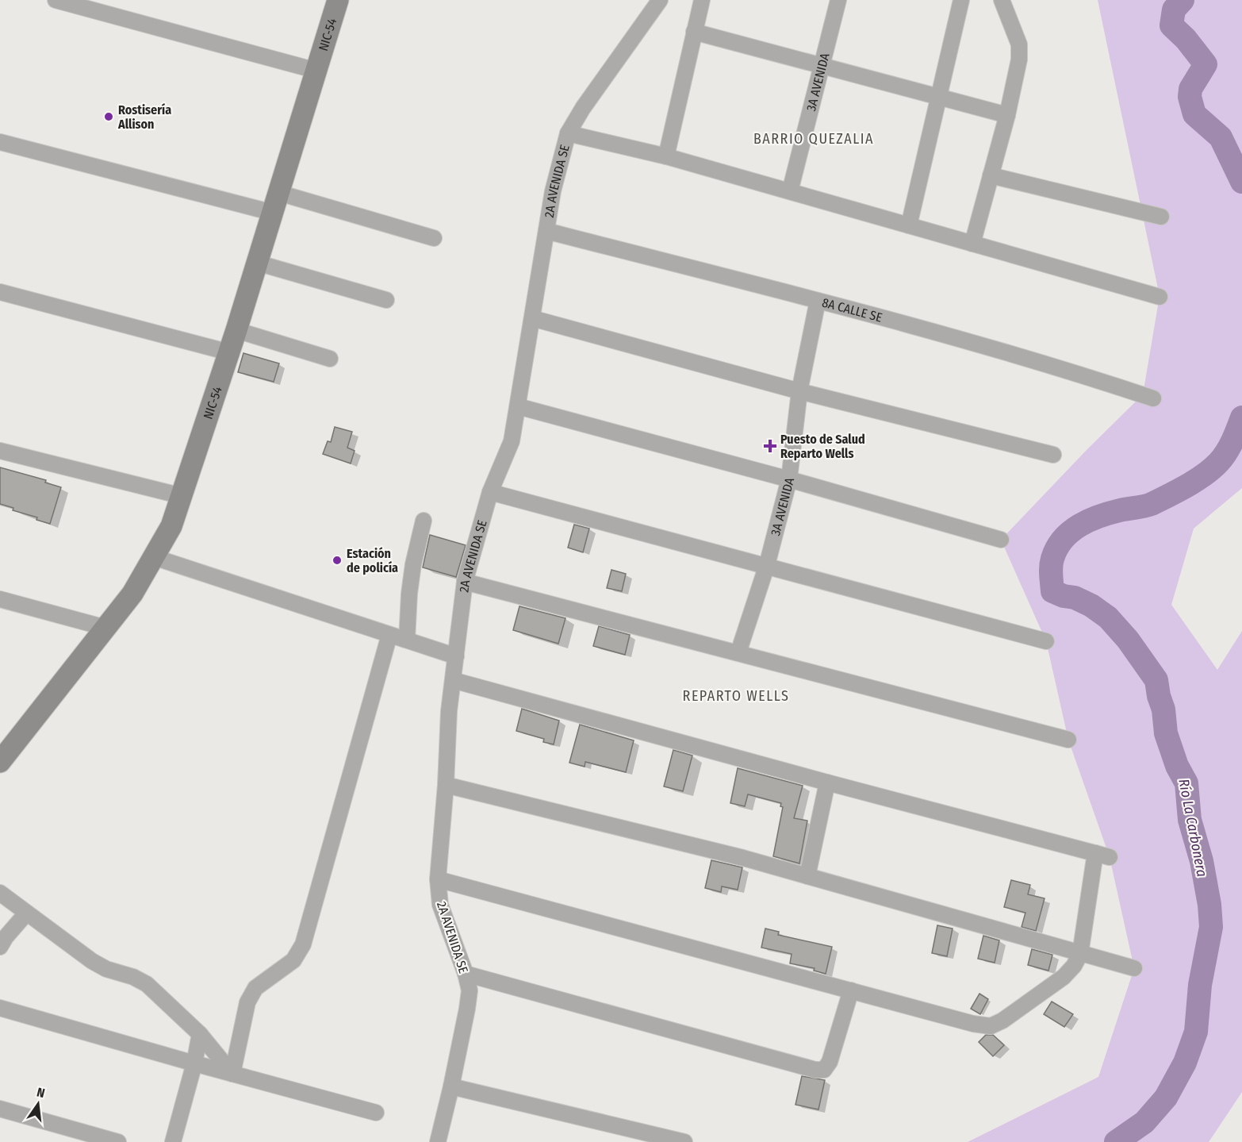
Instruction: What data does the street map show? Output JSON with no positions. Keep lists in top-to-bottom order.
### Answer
{
  "streets": {
    "main road": ["NIC-54"],
    "street": ["3A AVENIDA", "2A AVENIDA SE", "8A CALLE SE"]
  },
  "crossings": [
    ["3A AVENIDA", "8A CALLE SE"],
    ["2A AVENIDA SE", "8A CALLE SE"]
  ],
  "districts": ["BARRIO QUEZALIA", "REPARTO WELLS"],
  "water": ["Río La Carbonera"],
  "places": {
    "other": ["Rostisería Allison", "Estación de policía"],
    "health": ["Puesto de Salud Reparto Wells"]
  },
  "north": "top"
}
